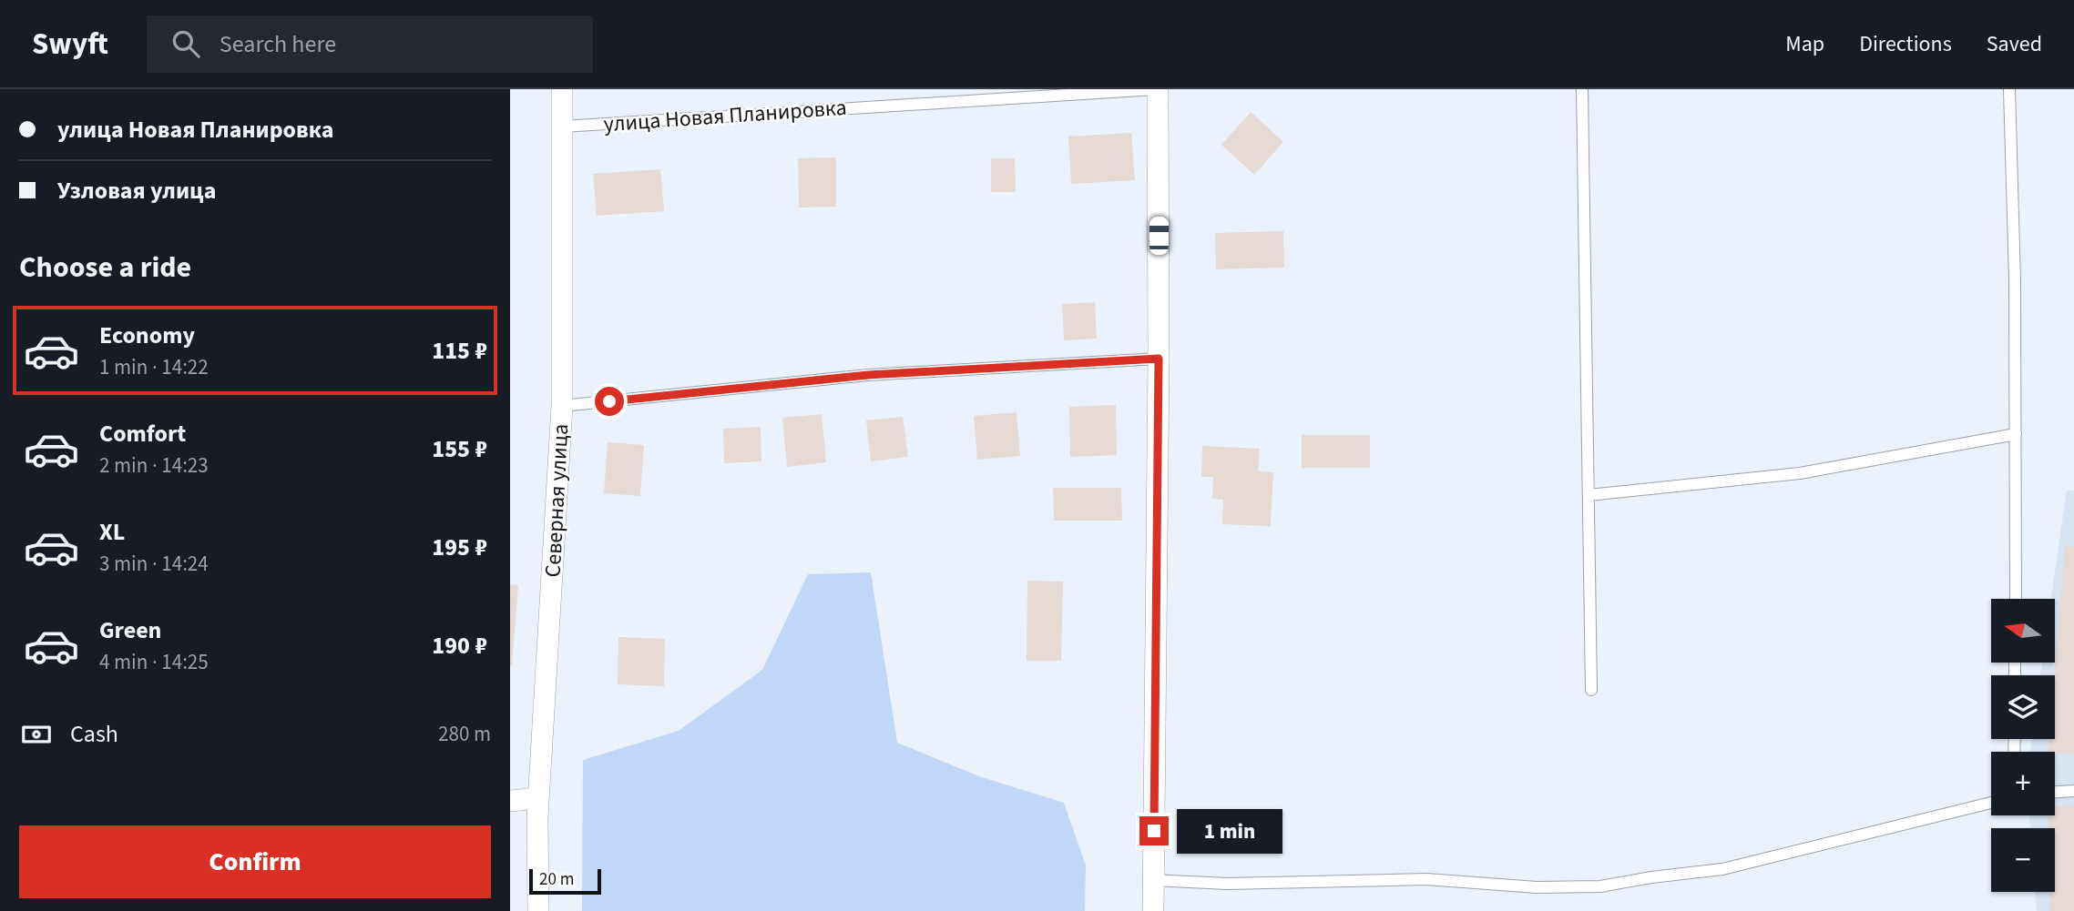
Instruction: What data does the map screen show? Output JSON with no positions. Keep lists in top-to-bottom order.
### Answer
{
  "streets": {
    "street": ["улица Новая Планировка", "Северная улица"]
  },
  "crossings": [
    ["улица Новая Планировка", "Северная улица"]
  ],
  "scale_bar": "20 m",
  "north": "left",
  "page": {
    "header": "Swyft",
    "search": "Search here",
    "nav": ["Map", "Directions", "Saved"],
    "banner": ["улица Новая Планировка", "Узловая улица"],
    "heading": "Choose a ride",
    "list": [
      {
        "name": "Economy",
        "note": "1 min · 14:22",
        "value": "115 ₽"
      },
      {
        "name": "Comfort",
        "note": "2 min · 14:23",
        "value": "155 ₽"
      },
      {
        "name": "XL",
        "note": "3 min · 14:24",
        "value": "195 ₽"
      },
      {
        "name": "Green",
        "note": "4 min · 14:25",
        "value": "190 ₽"
      }
    ],
    "map_buttons": ["+", "−"],
    "pay": ["Cash", "280 m"],
    "bubble": "1 min",
    "buttons": "Confirm",
    "scale": "20 m"
  }
}
